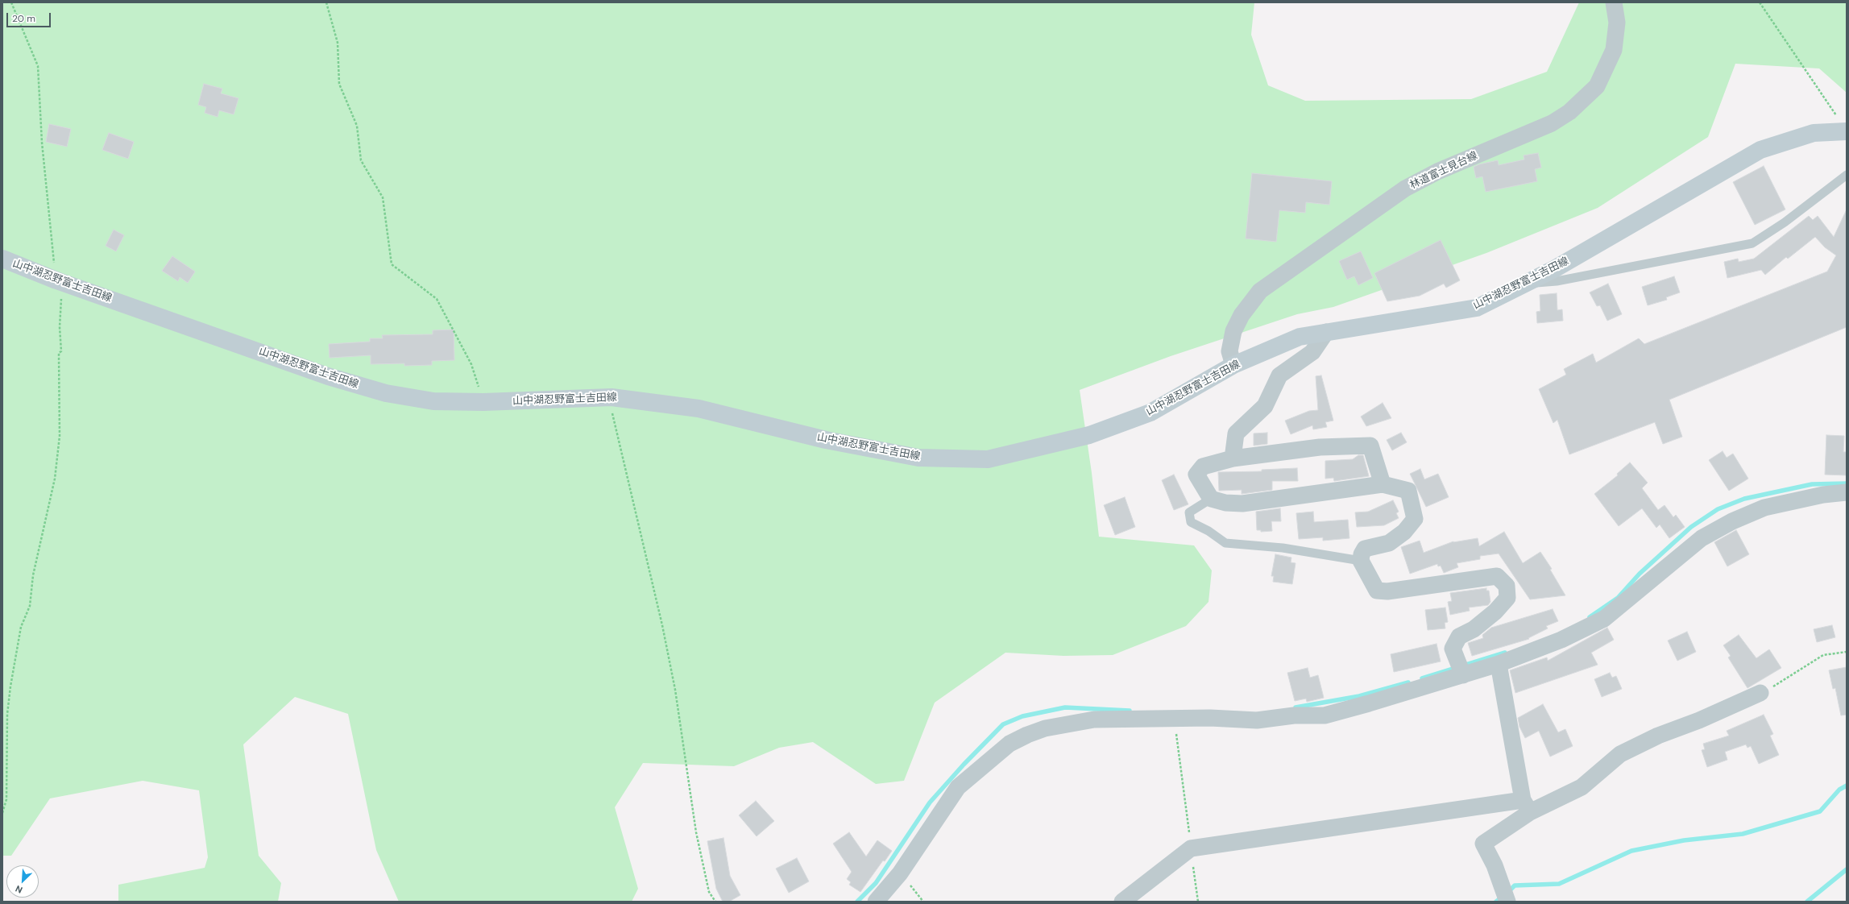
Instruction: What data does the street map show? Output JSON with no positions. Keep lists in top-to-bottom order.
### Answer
{
  "streets": {
    "main road": ["山中湖忍野富士吉田線"],
    "street": ["林道富士見台線"]
  },
  "crossings": [
    ["林道富士見台線", "山中湖忍野富士吉田線"]
  ],
  "scale_bar": "20 m",
  "north": "bottom left"
}
